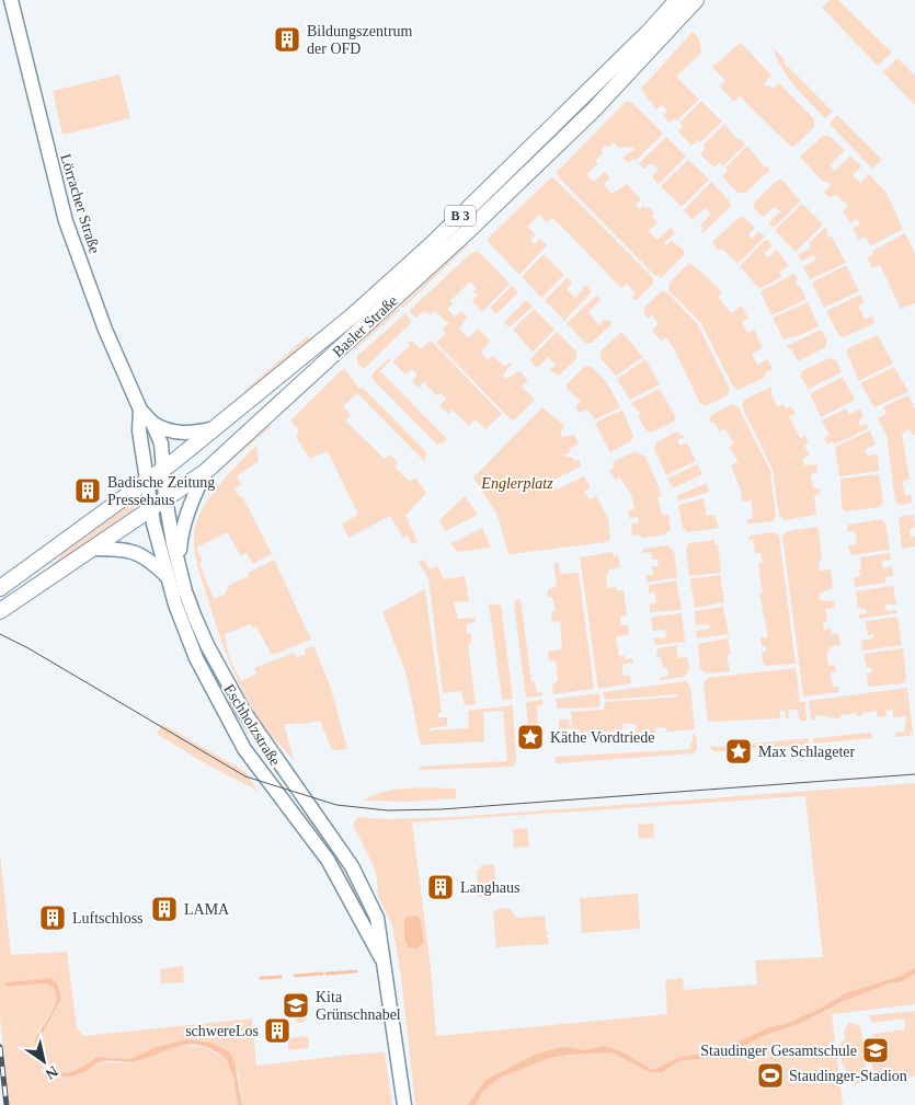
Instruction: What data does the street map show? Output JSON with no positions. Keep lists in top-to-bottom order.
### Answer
{
  "streets": {
    "main road": [
      "Lörracher Straße",
      "B 3",
      "Basler Straße",
      "Eschholzstraße"
    ]
  },
  "crossings": [
    ["Lörracher Straße", "Basler Straße"],
    ["Lörracher Straße", "Eschholzstraße"],
    ["Basler Straße", "Eschholzstraße"]
  ],
  "parks": ["Englerplatz"],
  "places": {
    "building": [
      "Bildungszentrum der OFD",
      "Badische Zeitung Pressehaus",
      "Langhaus",
      "LAMA",
      "Luftschloss",
      "schwereLos"
    ],
    "place": ["Käthe Vordtriede", "Max Schlageter"],
    "school or university": ["Kita Grünschnabel", "Staudinger Gesamtschule"],
    "sports": ["Staudinger-Stadion"]
  },
  "north": "bottom right"
}
